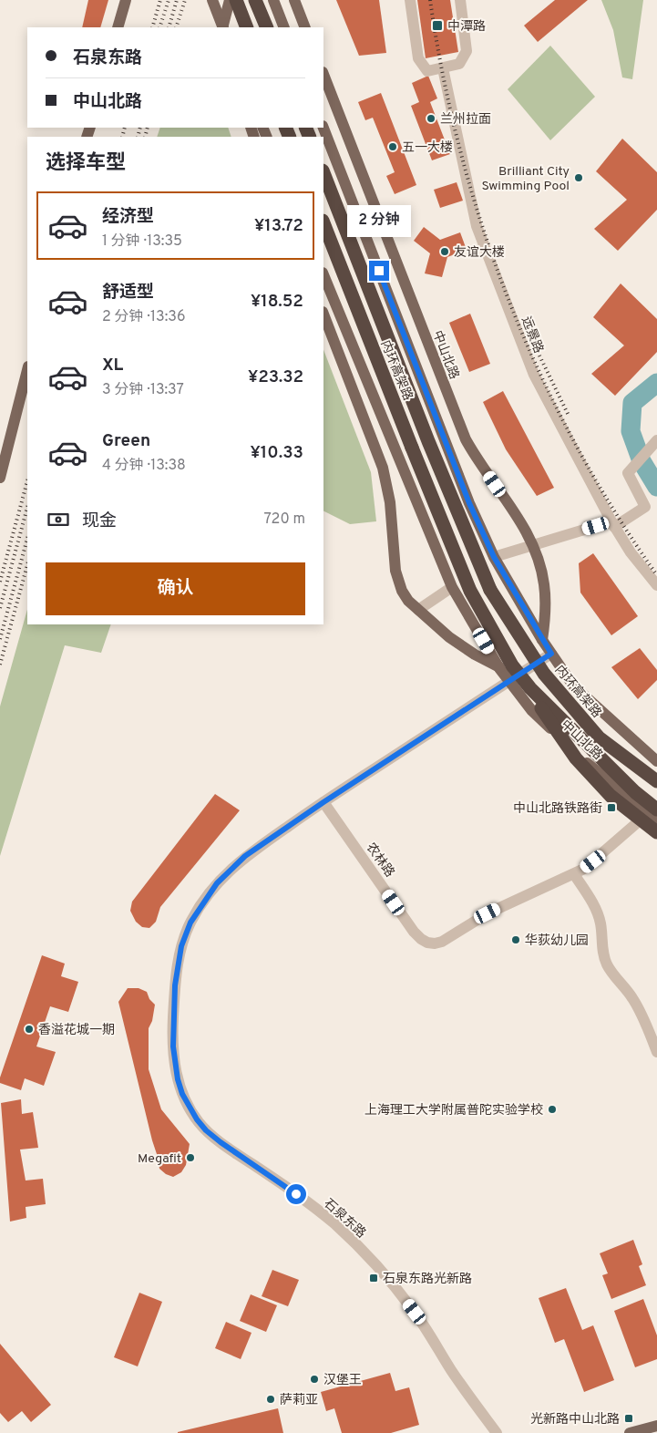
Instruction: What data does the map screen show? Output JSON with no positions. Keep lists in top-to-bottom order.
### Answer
{
  "streets": {
    "highway": ["内环高架路"],
    "main road": ["中山北路"],
    "street": ["远景路", "农林路", "石泉东路"]
  },
  "crossings": [
    ["中山北路", "内环高架路"],
    ["中山北路", "农林路"],
    ["内环高架路", "农林路"],
    ["农林路", "石泉东路"]
  ],
  "places": {
    "transit": [
      "中潭路",
      "中山北路铁路街",
      "石泉东路光新路",
      "光新路中山北路"
    ],
    "other": [
      "兰州拉面",
      "五一大楼",
      "Brilliant City Swimming Pool",
      "友谊大楼",
      "华荻幼儿园",
      "香溢花城一期",
      "上海理工大学附属普陀实验学校",
      "Megafit",
      "汉堡王",
      "萨莉亚"
    ]
  },
  "page": {
    "banner": ["石泉东路", "中山北路"],
    "heading": "选择车型",
    "list": [
      {
        "name": "经济型",
        "note": "1 分钟 · 13:35",
        "value": "¥13.72"
      },
      {
        "name": "舒适型",
        "note": "2 分钟 · 13:36",
        "value": "¥18.52"
      },
      {
        "name": "XL",
        "note": "3 分钟 · 13:37",
        "value": "¥23.32"
      },
      {
        "name": "Green",
        "note": "4 分钟 · 13:38",
        "value": "¥10.33"
      }
    ],
    "bubble": "2 分钟",
    "pay": ["现金", "720 m"],
    "buttons": "确认"
  }
}
